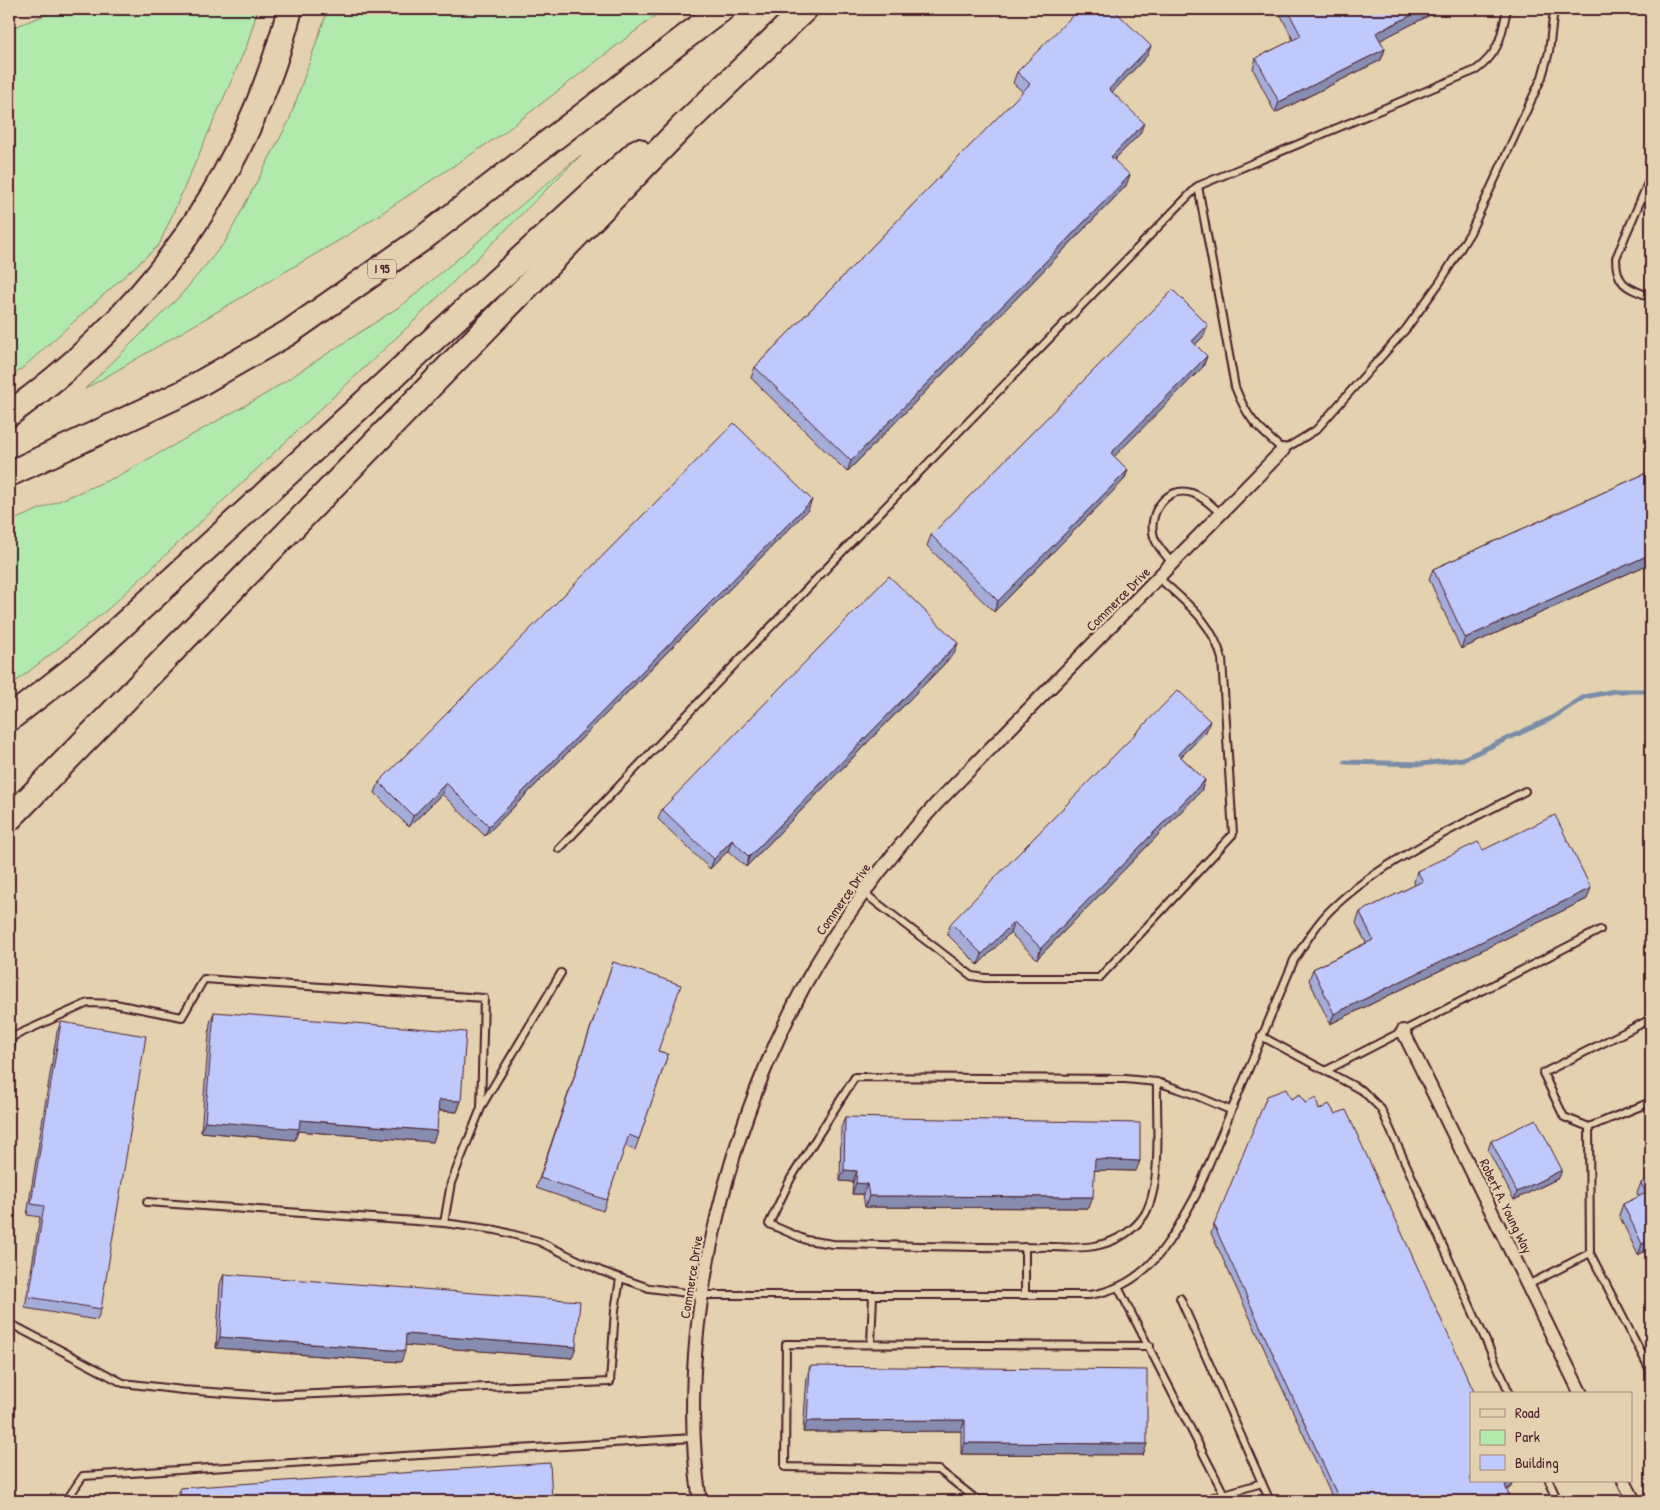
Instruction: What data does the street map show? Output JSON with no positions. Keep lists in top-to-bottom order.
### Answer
{
  "streets": {
    "highway": ["I 95"],
    "street": ["Commerce Drive", "Robert A. Young Way"]
  },
  "legend": ["Road", "Park", "Building"]
}
